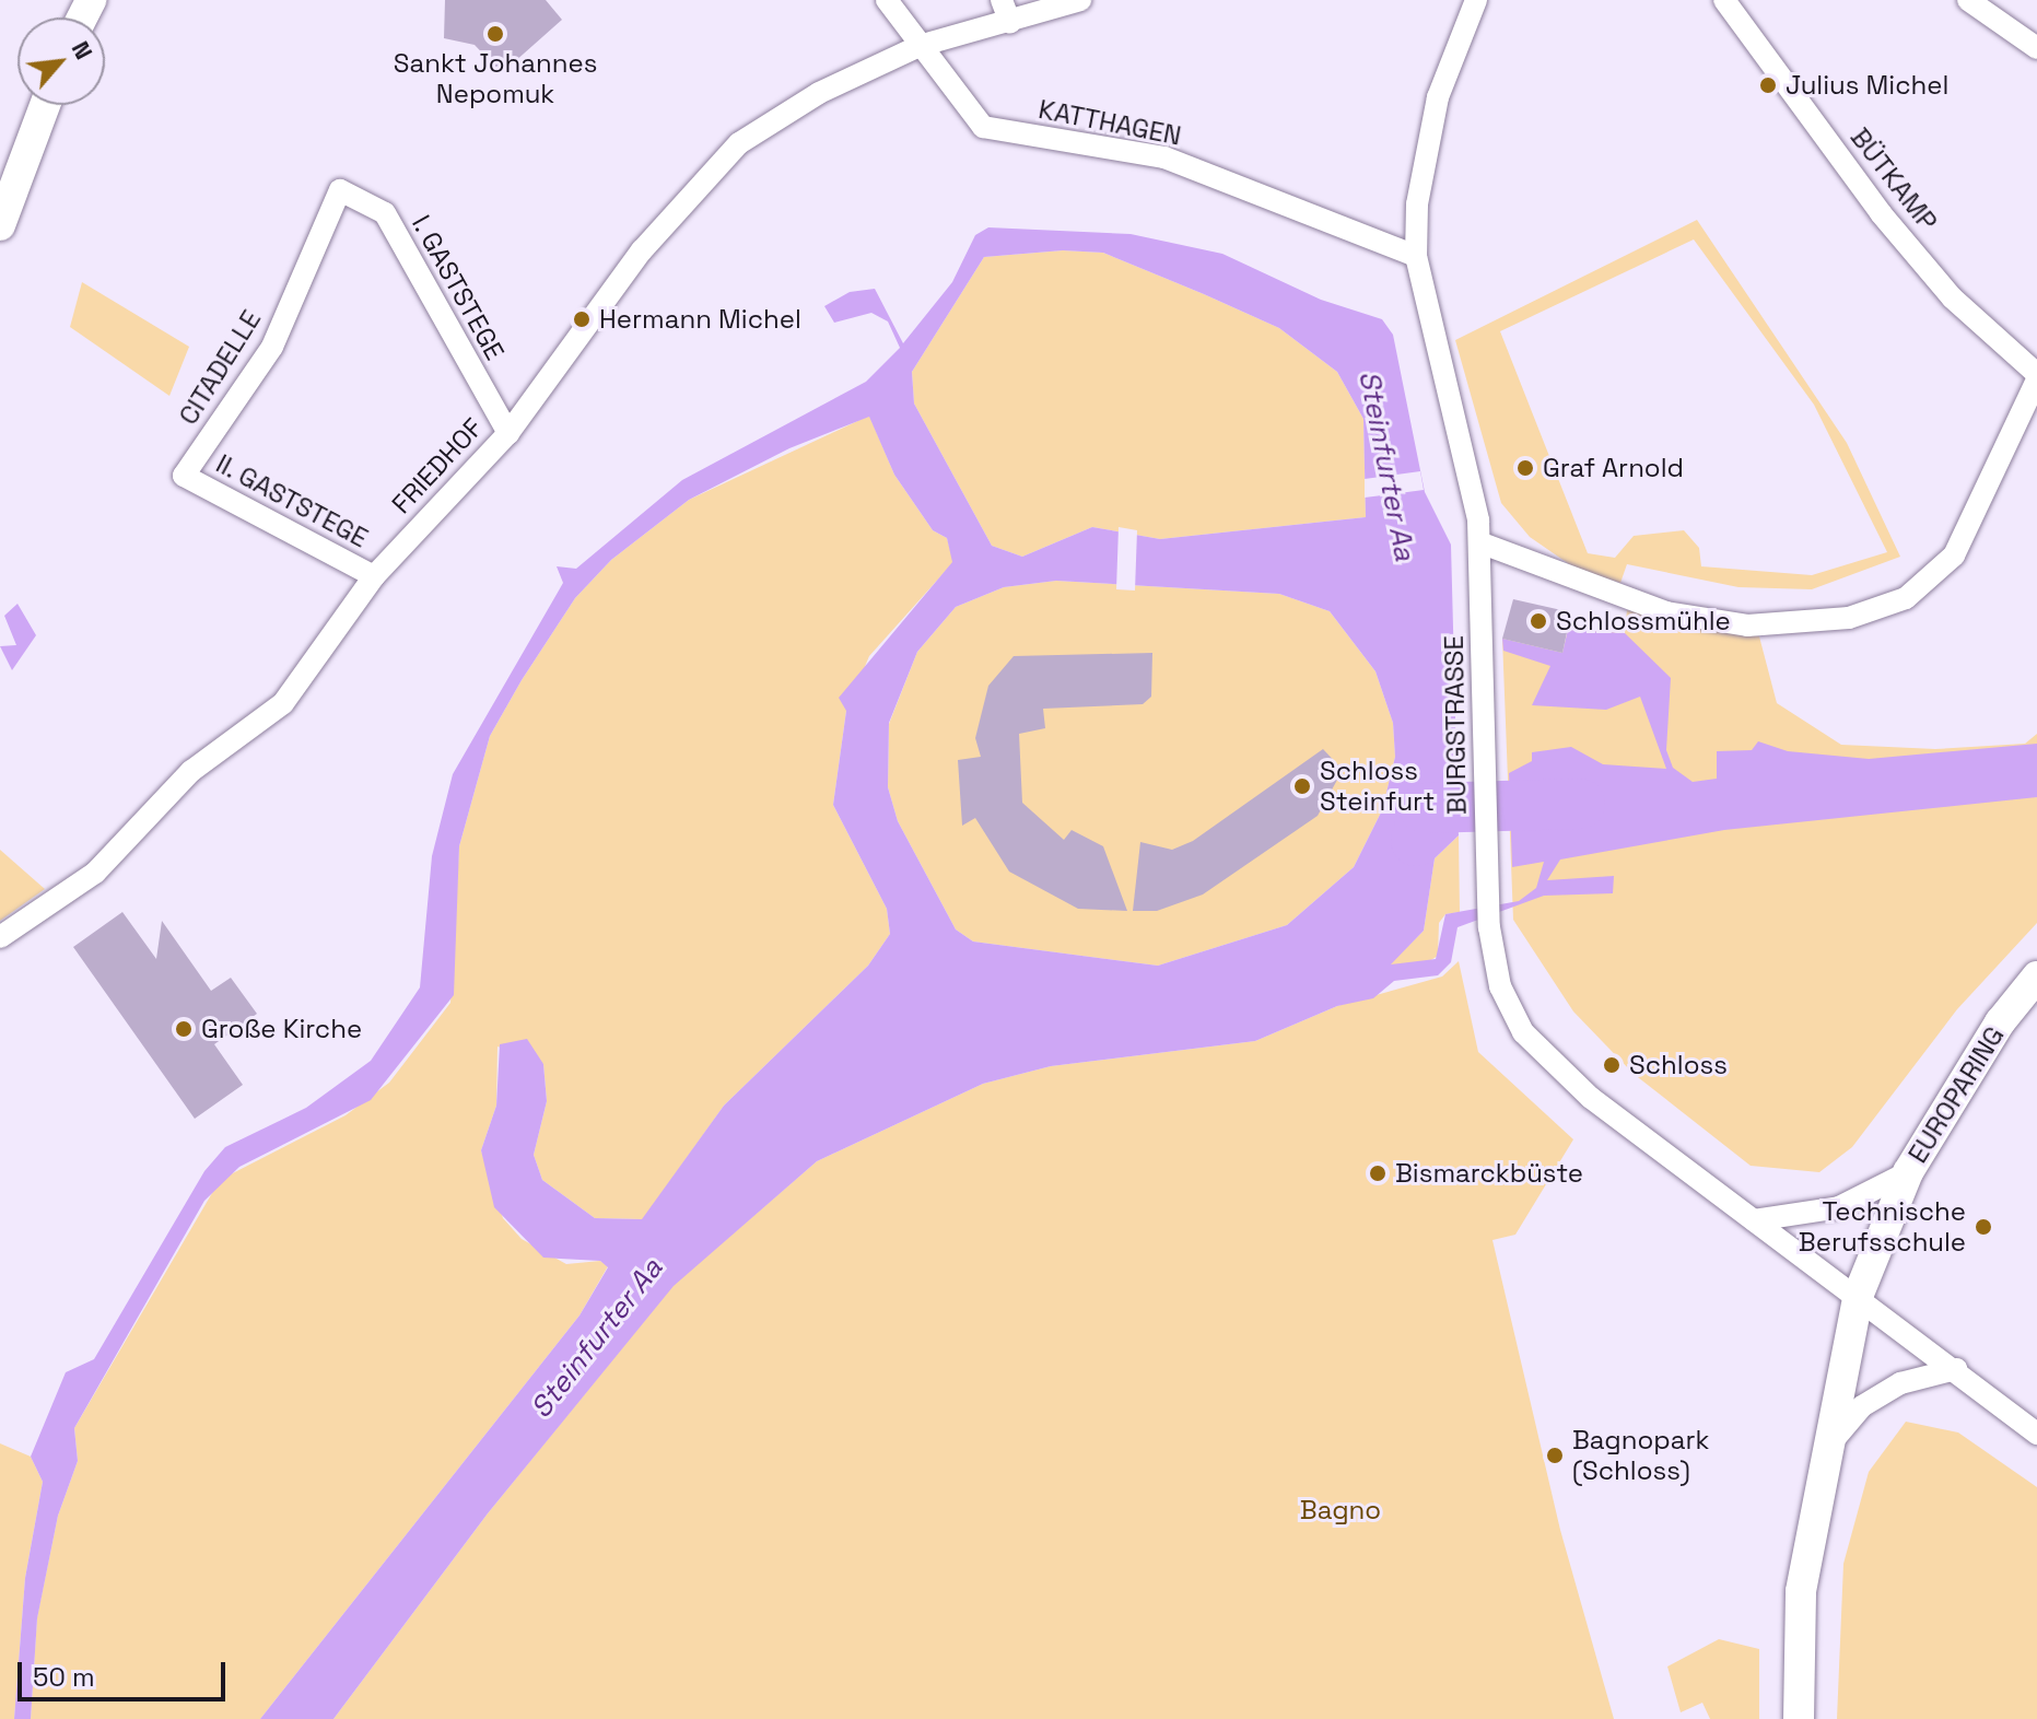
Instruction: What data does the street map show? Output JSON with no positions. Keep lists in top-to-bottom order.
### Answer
{
  "streets": {
    "main road": ["EUROPARING"],
    "street": [
      "KATTHAGEN",
      "BÜTKAMP",
      "I. GASTSTEGE",
      "CITADELLE",
      "FRIEDHOF",
      "II. GASTSTEGE",
      "BURGSTRASSE"
    ]
  },
  "crossings": [
    ["KATTHAGEN", "FRIEDHOF"],
    ["KATTHAGEN", "BURGSTRASSE"],
    ["I. GASTSTEGE", "CITADELLE"],
    ["I. GASTSTEGE", "FRIEDHOF"],
    ["CITADELLE", "II. GASTSTEGE"],
    ["FRIEDHOF", "II. GASTSTEGE"],
    ["BURGSTRASSE", "EUROPARING"]
  ],
  "water": ["Steinfurter Aa"],
  "parks": ["Bagno"],
  "places": [
    "Sankt Johannes Nepomuk",
    "Julius Michel",
    "Hermann Michel",
    "Graf Arnold",
    "Schlossmühle",
    "Schloss Steinfurt",
    "Große Kirche",
    "Schloss",
    "Bismarckbüste",
    "Technische Berufsschule",
    "Bagnopark (Schloss)"
  ],
  "scale_bar": "50 m",
  "north": "top right"
}
